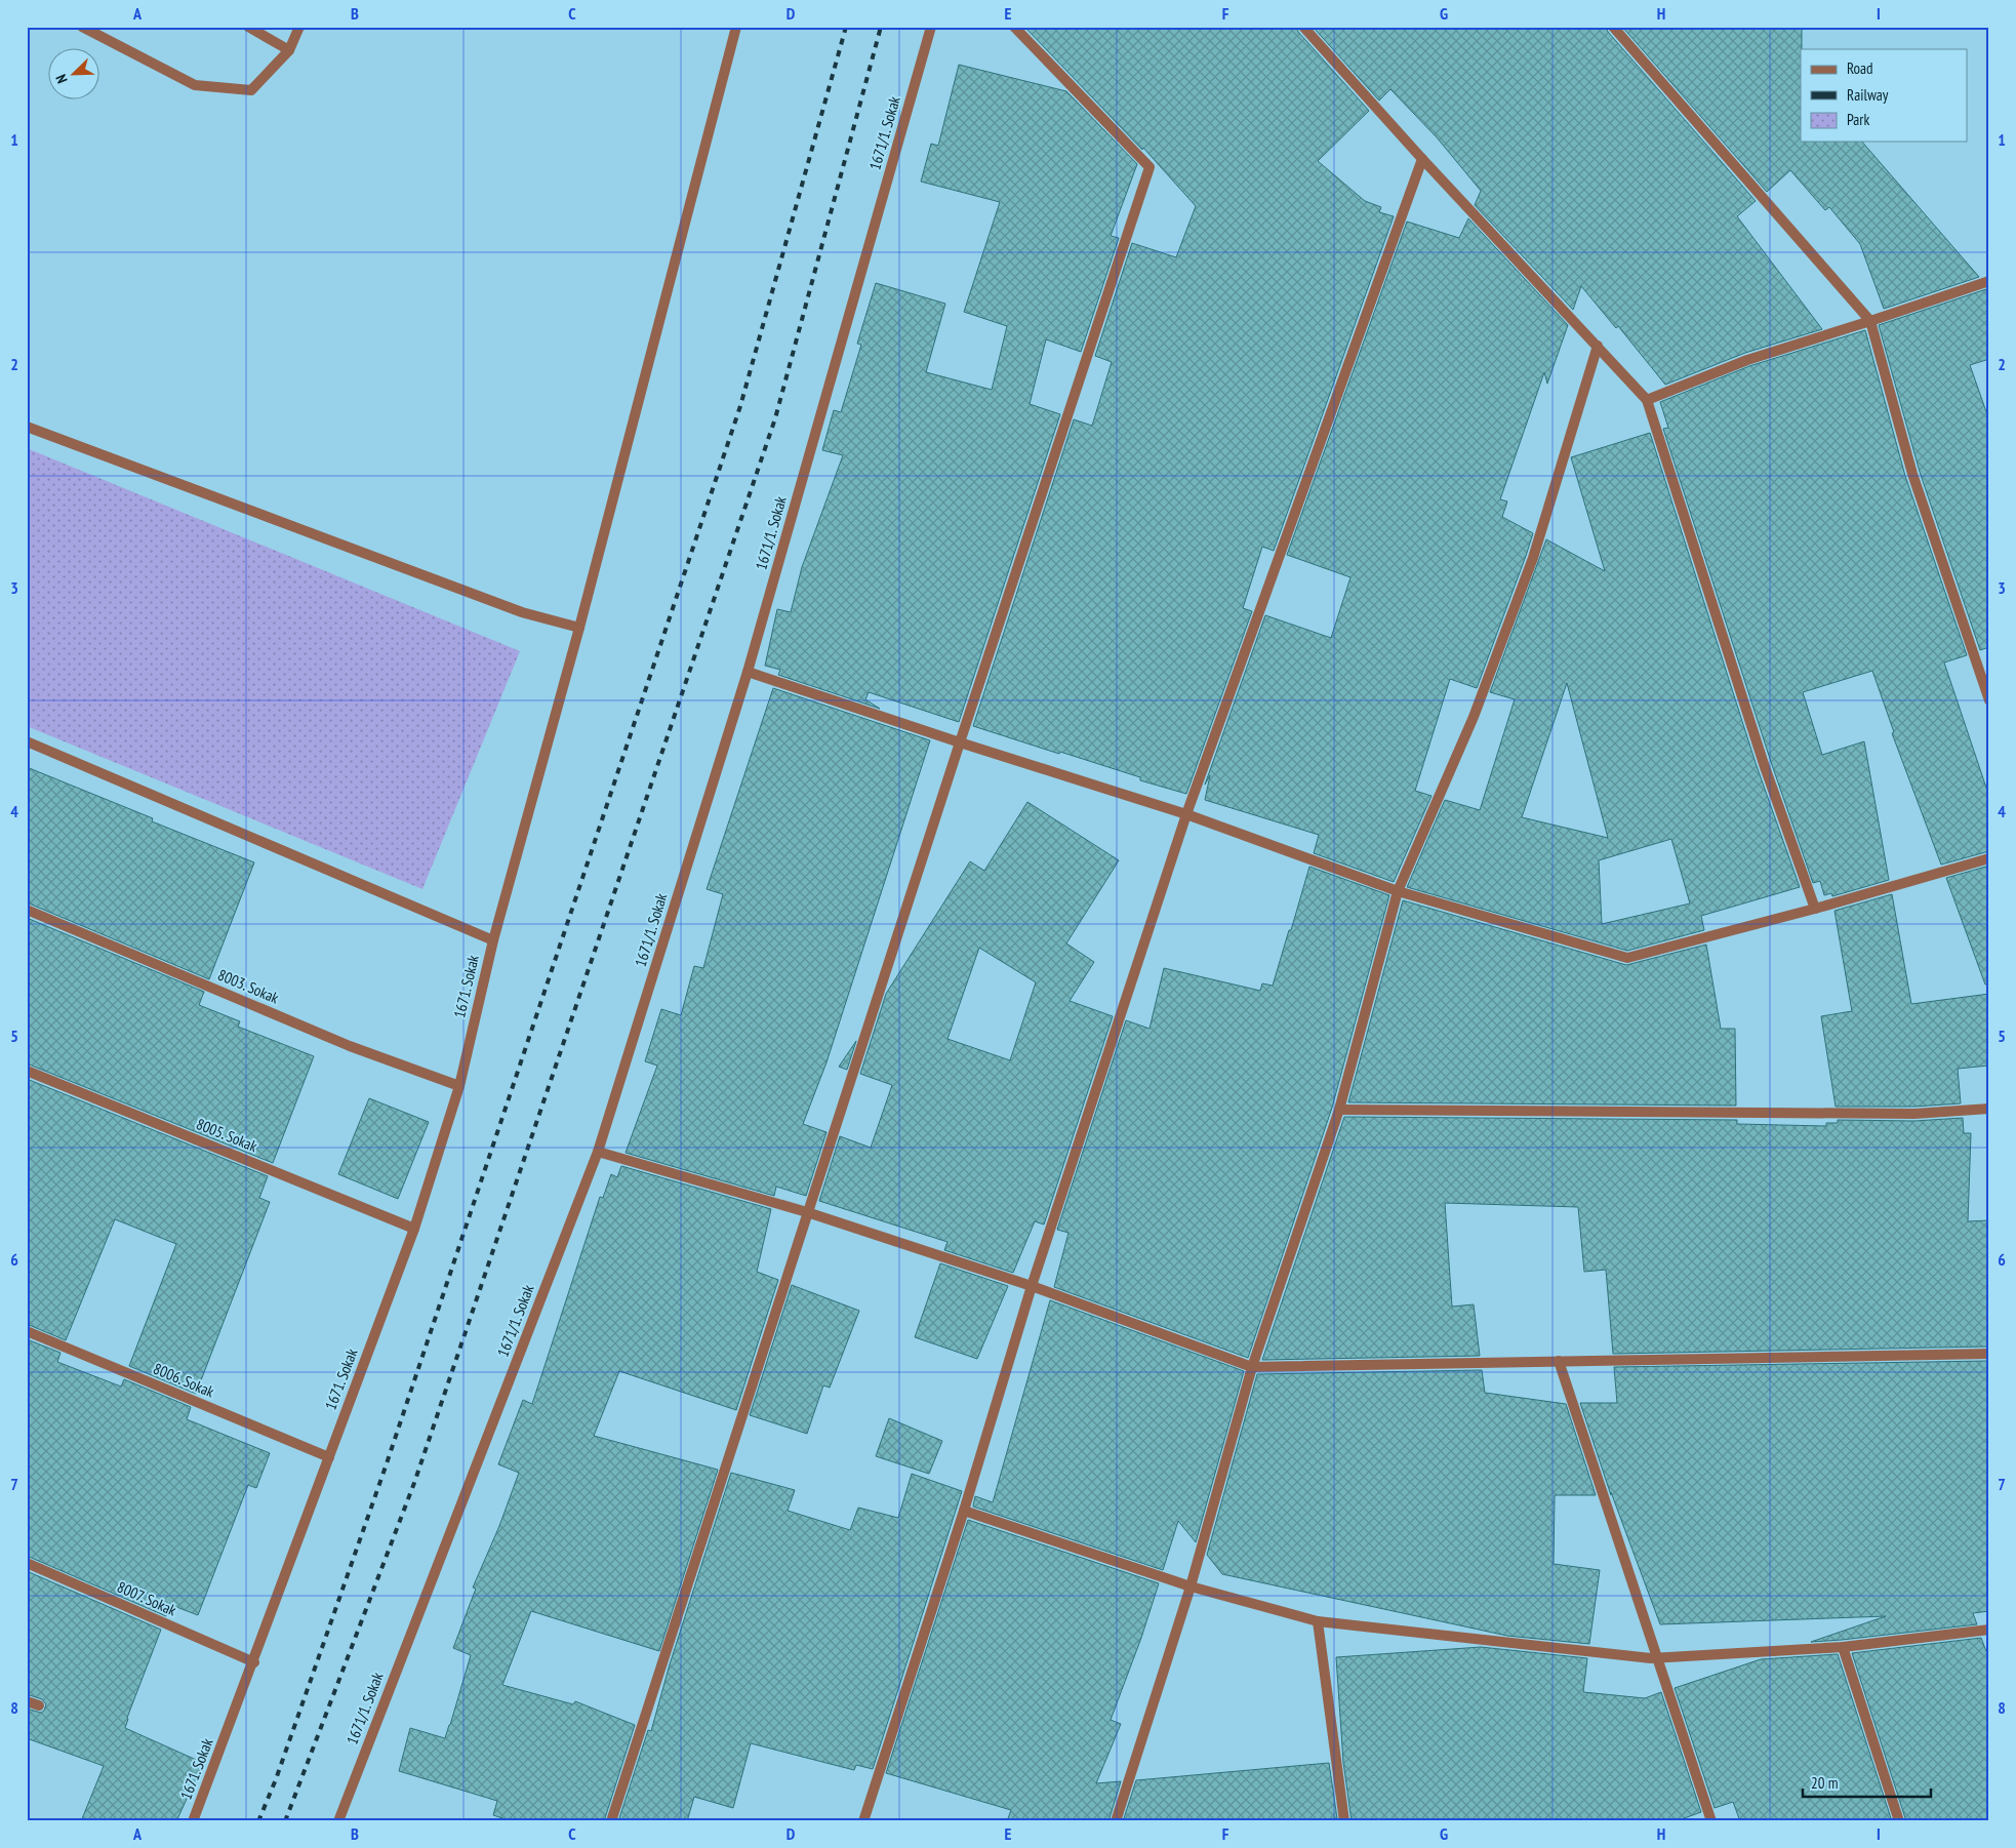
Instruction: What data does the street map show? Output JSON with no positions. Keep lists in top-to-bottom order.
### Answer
{
  "streets": {
    "street": [
      "1671/1. Sokak",
      "8003. Sokak",
      "1671. Sokak",
      "8005. Sokak",
      "8006. Sokak",
      "8007. Sokak"
    ]
  },
  "crossings": [
    ["8003. Sokak", "1671. Sokak"],
    ["1671. Sokak", "8005. Sokak"],
    ["1671. Sokak", "8006. Sokak"],
    ["1671. Sokak", "8007. Sokak"]
  ],
  "legend": ["Road", "Railway", "Park"],
  "scale_bar": "20 m",
  "north": "bottom left",
  "grid": {
    "columns": [
      "A",
      "B",
      "C",
      "D",
      "E",
      "F",
      "G",
      "H",
      "I"
    ],
    "rows": [
      "1",
      "2",
      "3",
      "4",
      "5",
      "6",
      "7",
      "8"
    ]
  }
}
